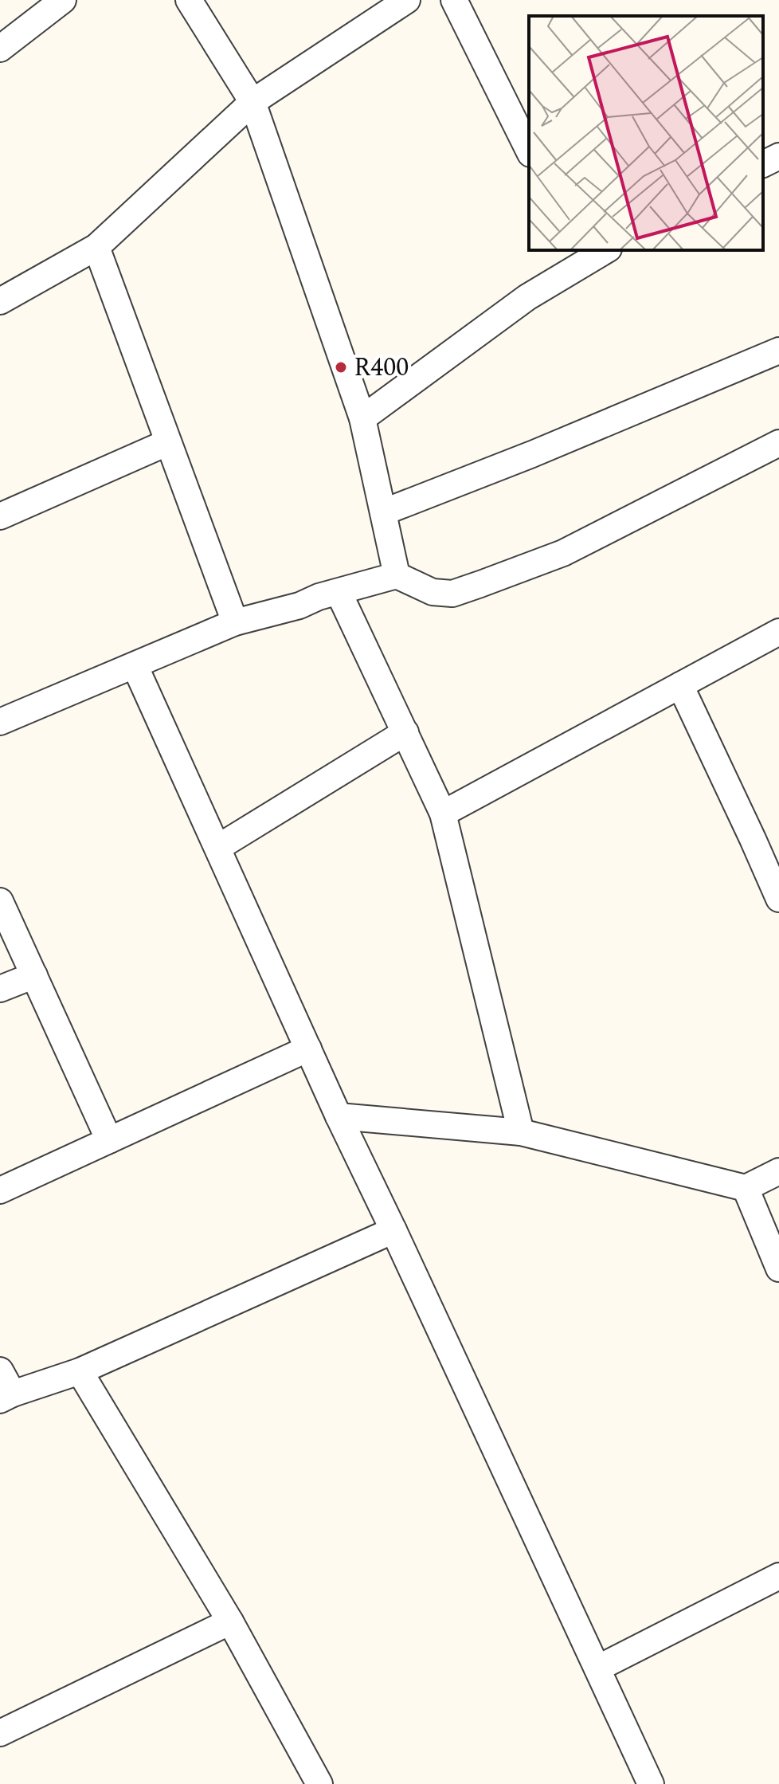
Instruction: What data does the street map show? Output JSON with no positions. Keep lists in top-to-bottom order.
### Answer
{
  "places": ["R400"]
}
